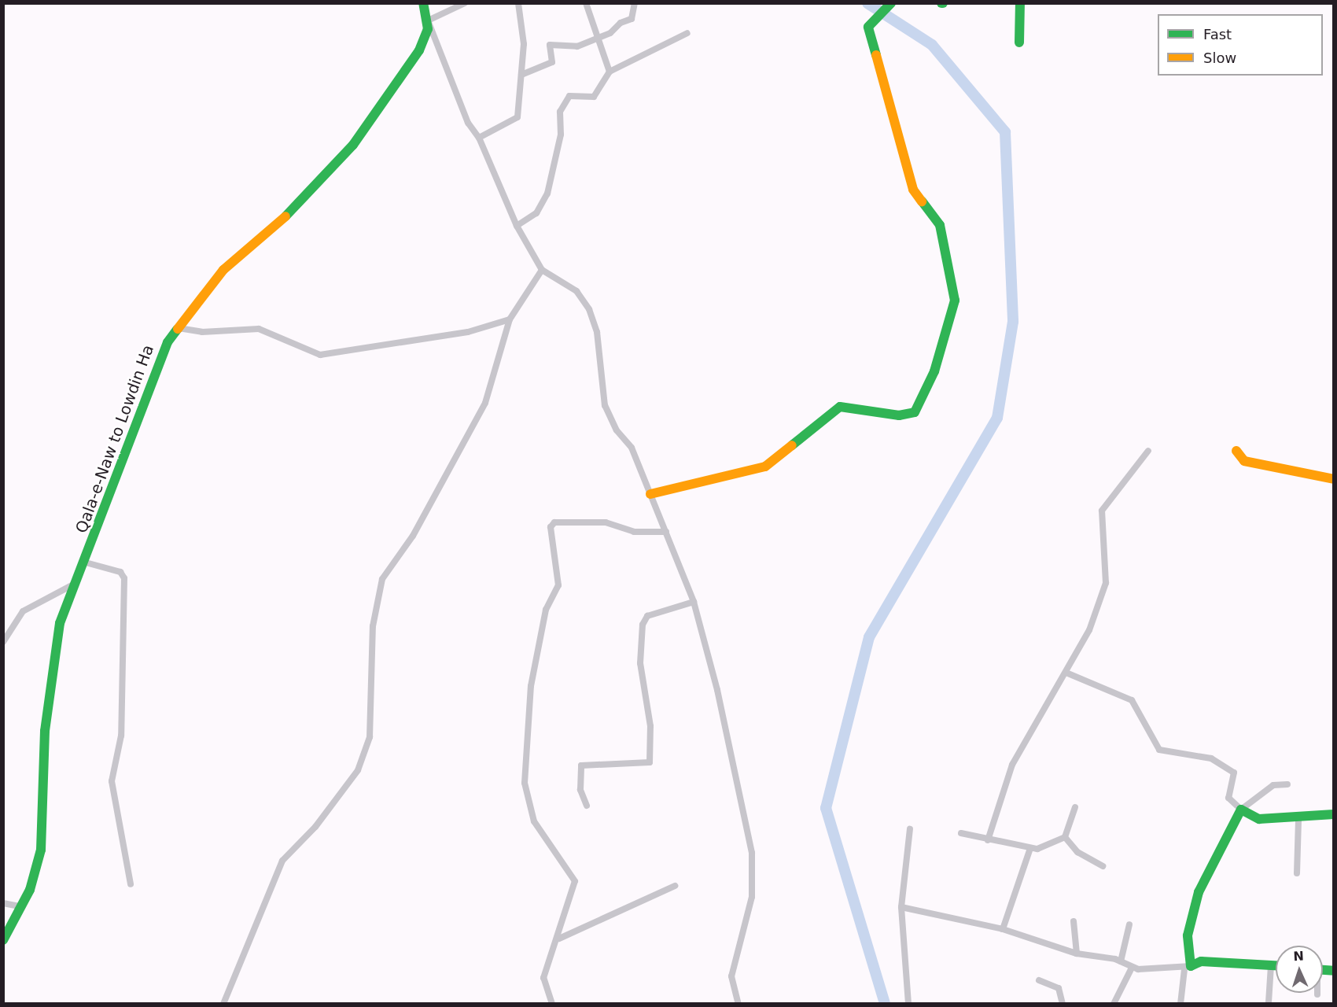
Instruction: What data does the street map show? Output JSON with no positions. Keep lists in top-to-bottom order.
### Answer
{
  "streets": {
    "street": ["Qala-e-Naw to Lowdin Ha"]
  },
  "legend": ["Fast", "Slow"],
  "north": "top"
}
